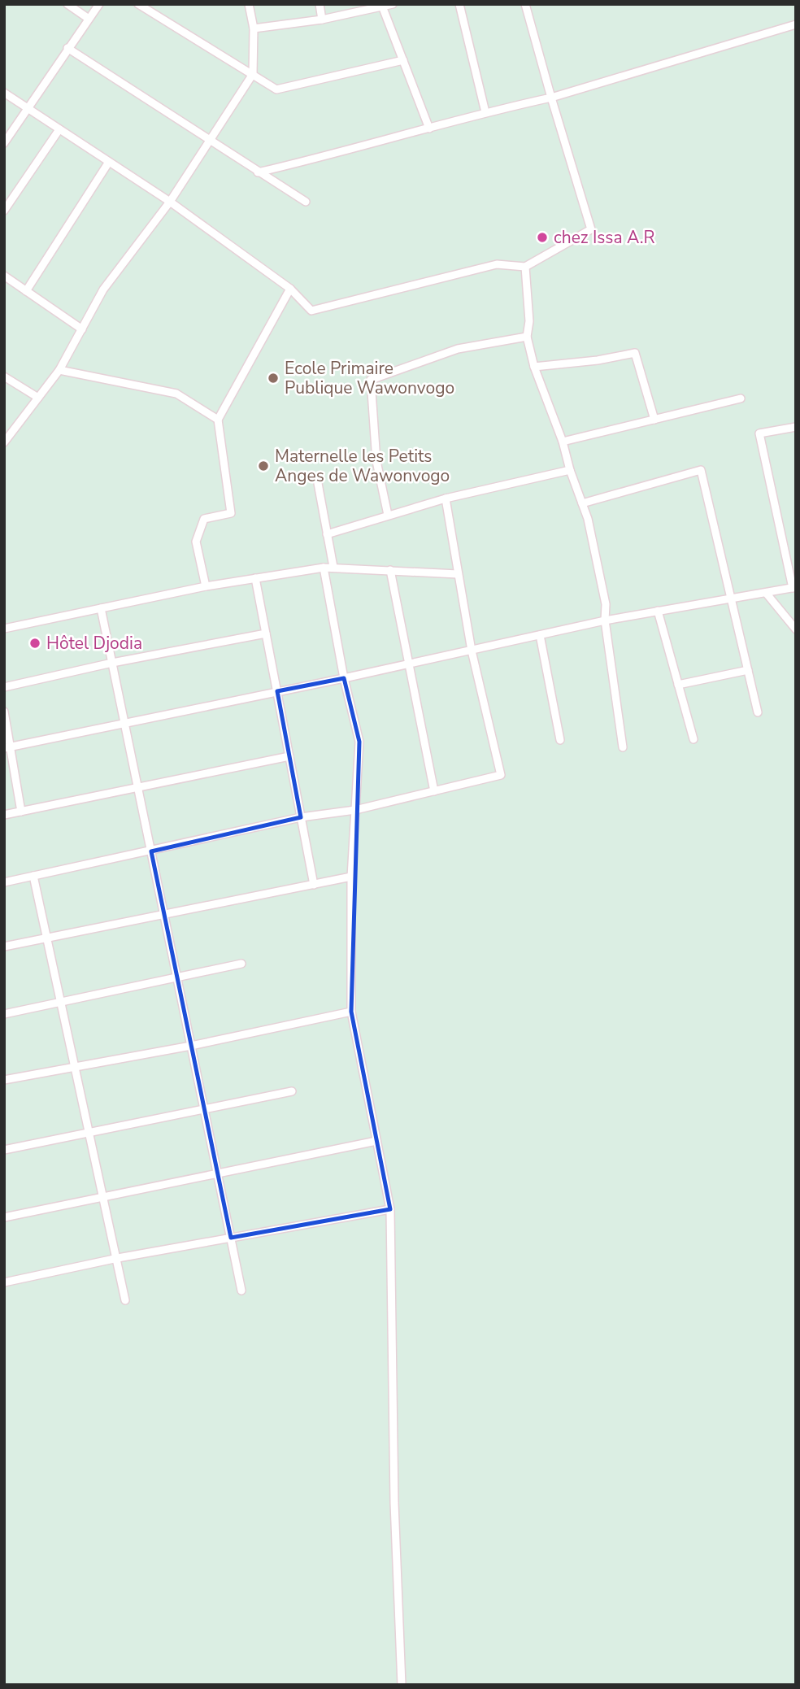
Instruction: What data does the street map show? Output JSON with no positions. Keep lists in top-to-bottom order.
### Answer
{
  "places": [
    "chez Issa A.R",
    "Ecole Primaire Publique Wawonvogo",
    "Maternelle les Petits Anges de Wawonvogo",
    "Hôtel Djodia"
  ]
}
